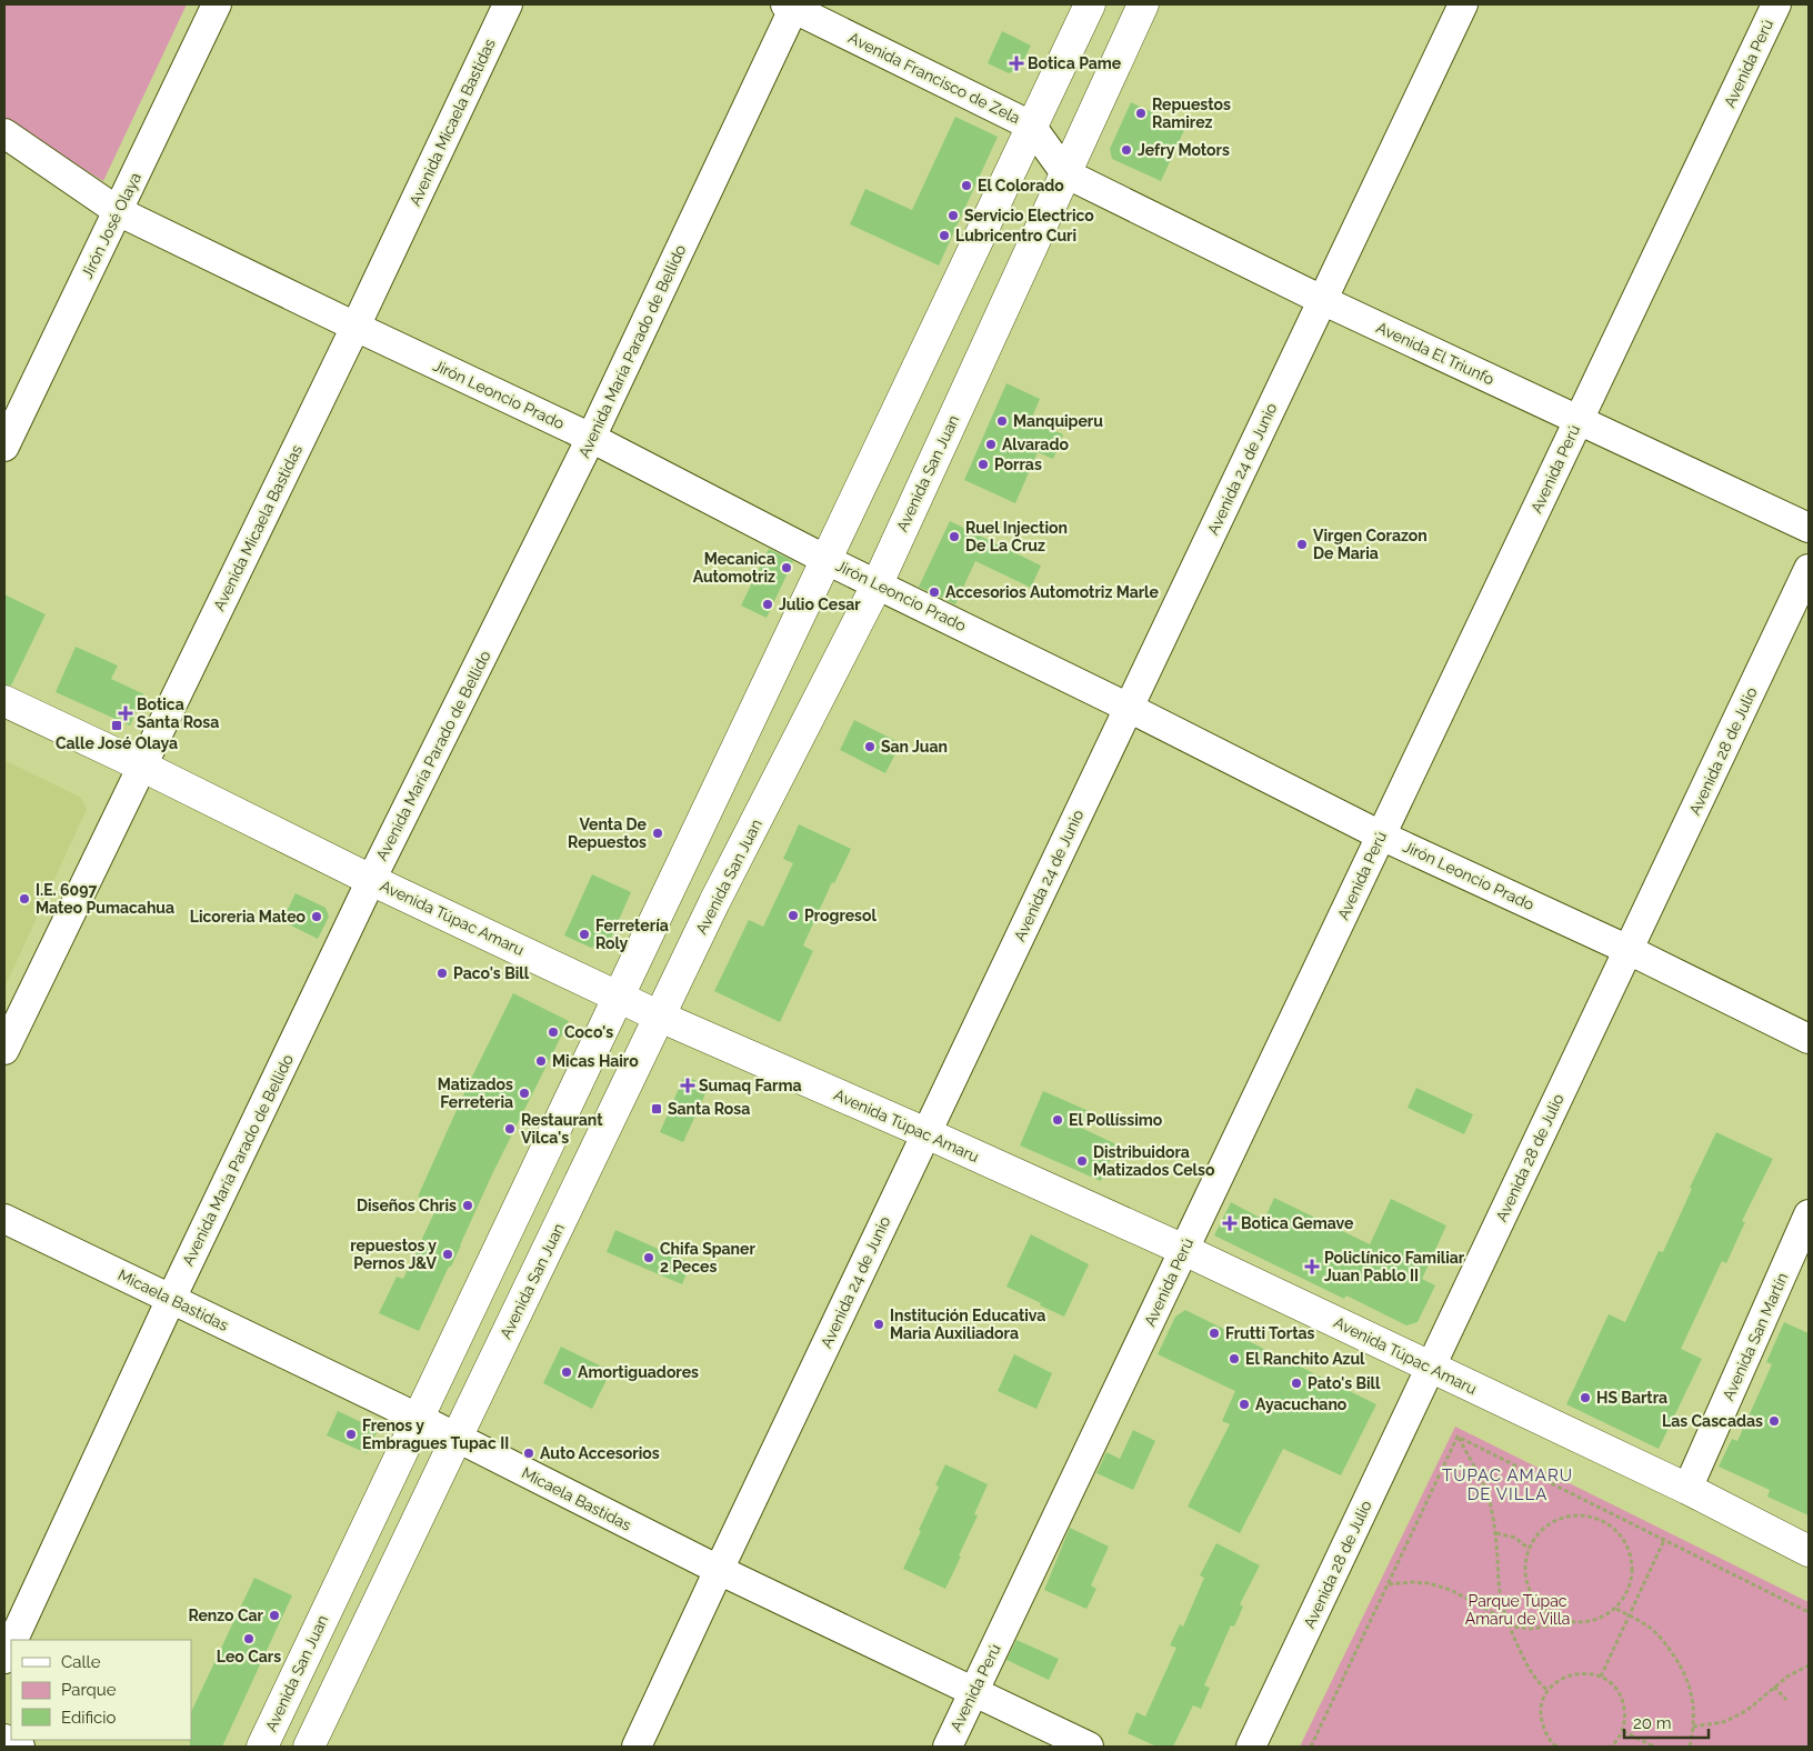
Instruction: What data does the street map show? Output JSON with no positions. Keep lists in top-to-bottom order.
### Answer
{
  "streets": {
    "main road": ["Avenida San Juan", "Avenida Túpac Amaru"],
    "street": [
      "Avenida Perú",
      "Avenida Francisco de Zela",
      "Avenida Micaela Bastidas",
      "Jirón José Olaya",
      "Avenida María Parado de Bellido",
      "Avenida El Triunfo",
      "Jirón Leoncio Prado",
      "Avenida 24 de Junio",
      "Avenida 28 de Julio",
      "Micaela Bastidas",
      "Avenida San Martín"
    ]
  },
  "crossings": [
    ["Avenida Perú", "Avenida El Triunfo"],
    ["Avenida Perú", "Jirón Leoncio Prado"],
    ["Avenida Perú", "Avenida Túpac Amaru"],
    ["Avenida Perú", "Micaela Bastidas"],
    ["Avenida Francisco de Zela", "Avenida María Parado de Bellido"],
    ["Avenida Francisco de Zela", "Avenida El Triunfo"],
    ["Avenida Francisco de Zela", "Avenida San Juan"],
    ["Avenida Micaela Bastidas", "Jirón Leoncio Prado"],
    ["Avenida Micaela Bastidas", "Avenida Túpac Amaru"],
    ["Jirón José Olaya", "Jirón Leoncio Prado"],
    ["Avenida María Parado de Bellido", "Jirón Leoncio Prado"],
    ["Avenida María Parado de Bellido", "Avenida Túpac Amaru"],
    ["Avenida María Parado de Bellido", "Micaela Bastidas"],
    ["Avenida El Triunfo", "Avenida 24 de Junio"],
    ["Avenida El Triunfo", "Avenida San Juan"],
    ["Jirón Leoncio Prado", "Avenida 24 de Junio"],
    ["Jirón Leoncio Prado", "Avenida San Juan"],
    ["Jirón Leoncio Prado", "Avenida 28 de Julio"],
    ["Avenida 24 de Junio", "Avenida Túpac Amaru"],
    ["Avenida 24 de Junio", "Micaela Bastidas"],
    ["Avenida San Juan", "Avenida Túpac Amaru"],
    ["Avenida San Juan", "Micaela Bastidas"],
    ["Avenida 28 de Julio", "Avenida Túpac Amaru"],
    ["Avenida Túpac Amaru", "Avenida San Martín"]
  ],
  "districts": ["TÚPAC AMARU DE VILLA"],
  "parks": ["Parque Túpac Amaru de Villa"],
  "places": {
    "health": [
      "Botica Pame",
      "Botica Santa Rosa",
      "Sumaq Farma",
      "Botica Gemave",
      "Policlínico Familiar Juan Pablo II"
    ],
    "other": [
      "Repuestos Ramirez",
      "Jefry Motors",
      "El Colorado",
      "Servicio Electrico",
      "Lubricentro Curi",
      "Manquiperu",
      "Alvarado",
      "Porras",
      "Ruel Injection De La Cruz",
      "Virgen Corazon De Maria",
      "Mecanica Automotriz",
      "Accesorios Automotriz Marle",
      "Julio Cesar",
      "San Juan",
      "Venta De Repuestos",
      "I.E. 6097 Mateo Pumacahua",
      "Progresol",
      "Licoreria Mateo",
      "Ferretería Roly",
      "Paco's Bill",
      "Coco's",
      "Micas Hairo",
      "Matizados Ferreteria",
      "El Pollíssimo",
      "Restaurant Vilca's",
      "Distribuidora Matizados Celso",
      "Diseños Chris",
      "repuestos y Pernos J&V",
      "Chifa Spaner 2 Peces",
      "Institución Educativa Maria Auxiliadora",
      "Frutti Tortas",
      "El Ranchito Azul",
      "Amortiguadores",
      "Pato's Bill",
      "HS Bartra",
      "Ayacuchano",
      "Las Cascadas",
      "Frenos y Embragues Tupac II",
      "Auto Accesorios",
      "Renzo Car",
      "Leo Cars"
    ],
    "transit": ["Calle José Olaya", "Santa Rosa"]
  },
  "legend": ["Calle", "Parque", "Edificio"],
  "scale_bar": "20 m"
}
